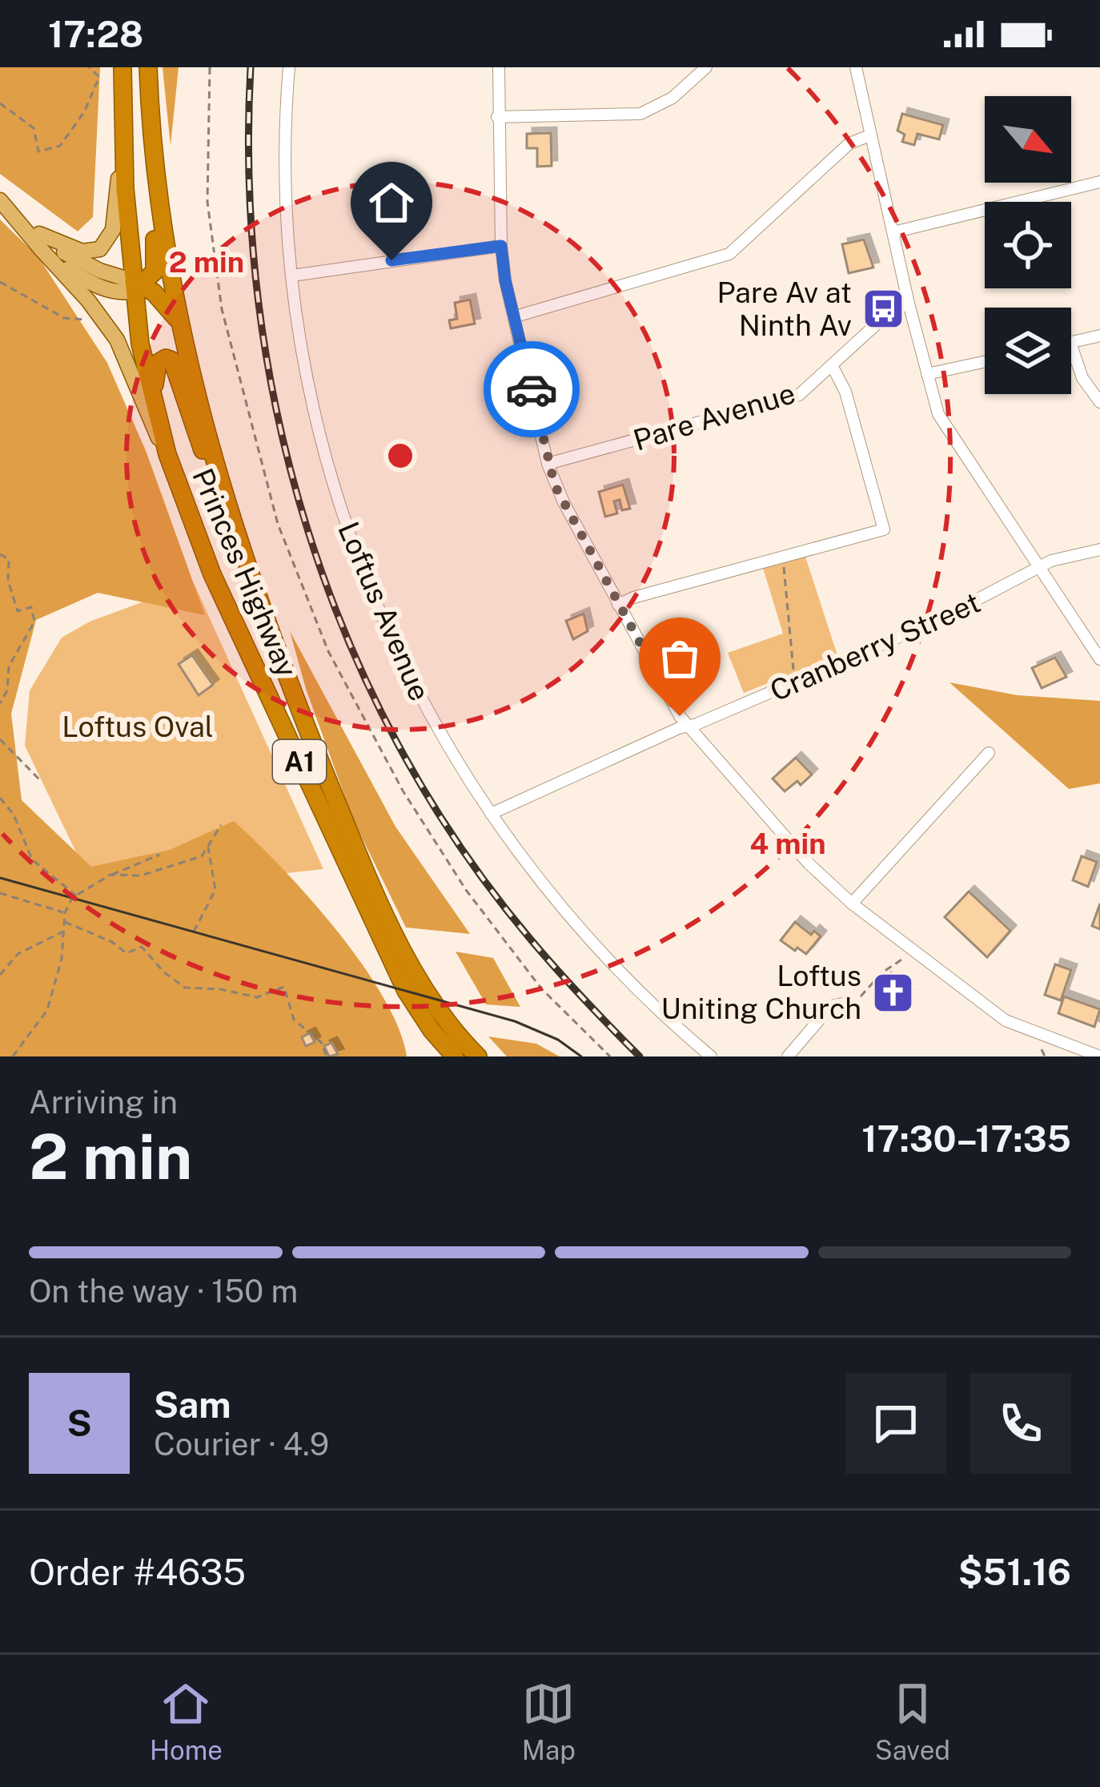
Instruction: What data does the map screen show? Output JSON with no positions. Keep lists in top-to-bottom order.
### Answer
{
  "streets": {
    "highway": ["Princes Highway", "A1"],
    "street": ["Pare Avenue", "Loftus Avenue", "Cranberry Street"]
  },
  "crossings": [
    ["Loftus Avenue", "Cranberry Street"]
  ],
  "parks": ["Loftus Oval"],
  "places": {
    "bus stop": ["Pare Av at Ninth Av"],
    "church": ["Loftus Uniting Church"]
  },
  "north": "bottom right",
  "page": {
    "status": "17:28",
    "heading": ["2 min", "Arriving in", "17:30–17:35"],
    "panel": [
      "Sam",
      "Courier · 4.9",
      "Order #4635",
      "$51.16"
    ],
    "bar": "On the way · 150 m",
    "round": "S",
    "tabs": ["Home", "Map", "Saved"]
  },
  "rings": ["2 min", "4 min"]
}
